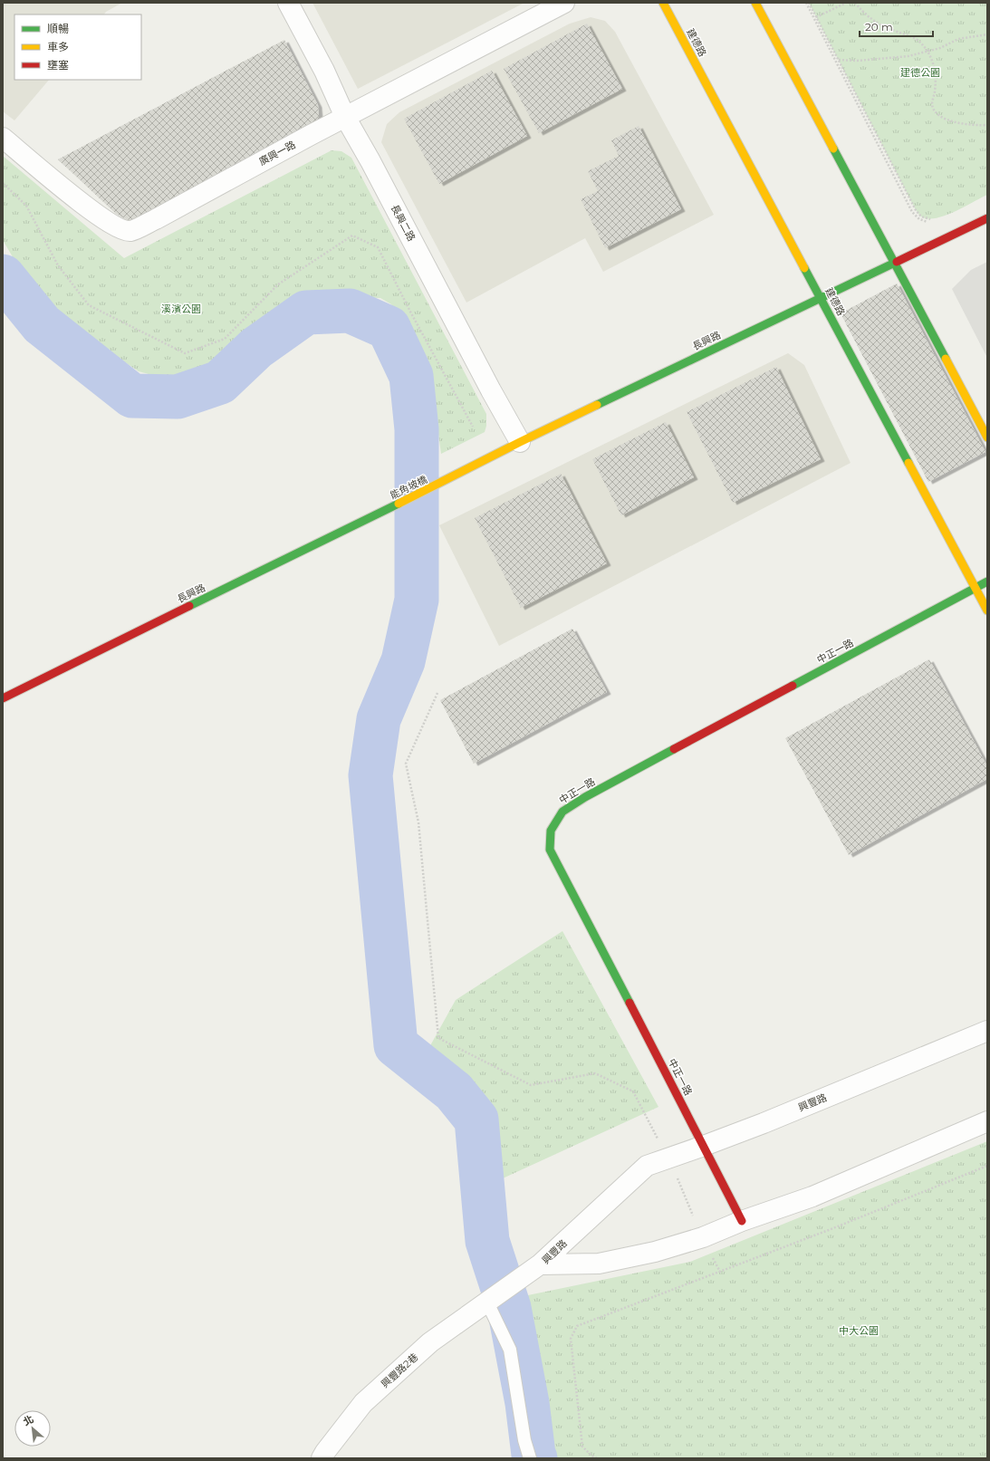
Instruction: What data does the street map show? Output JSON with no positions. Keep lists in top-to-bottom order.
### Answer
{
  "streets": {
    "main road": [
      "建德路",
      "長興路",
      "能角坡橋",
      "中正一路"
    ],
    "street": [
      "廣興一路",
      "長興二路",
      "興豐路",
      "興豐路2巷"
    ]
  },
  "crossings": [
    ["建德路", "長興路"],
    ["建德路", "中正一路"],
    ["廣興一路", "長興二路"],
    ["長興二路", "長興路"],
    ["長興路", "能角坡橋"],
    ["中正一路", "興豐路"],
    ["興豐路", "興豐路2巷"]
  ],
  "parks": ["建德公園", "溪濱公園", "中大公園"],
  "legend": ["順暢", "車多", "壅塞"],
  "scale_bar": "20 m",
  "north": "top left"
}
